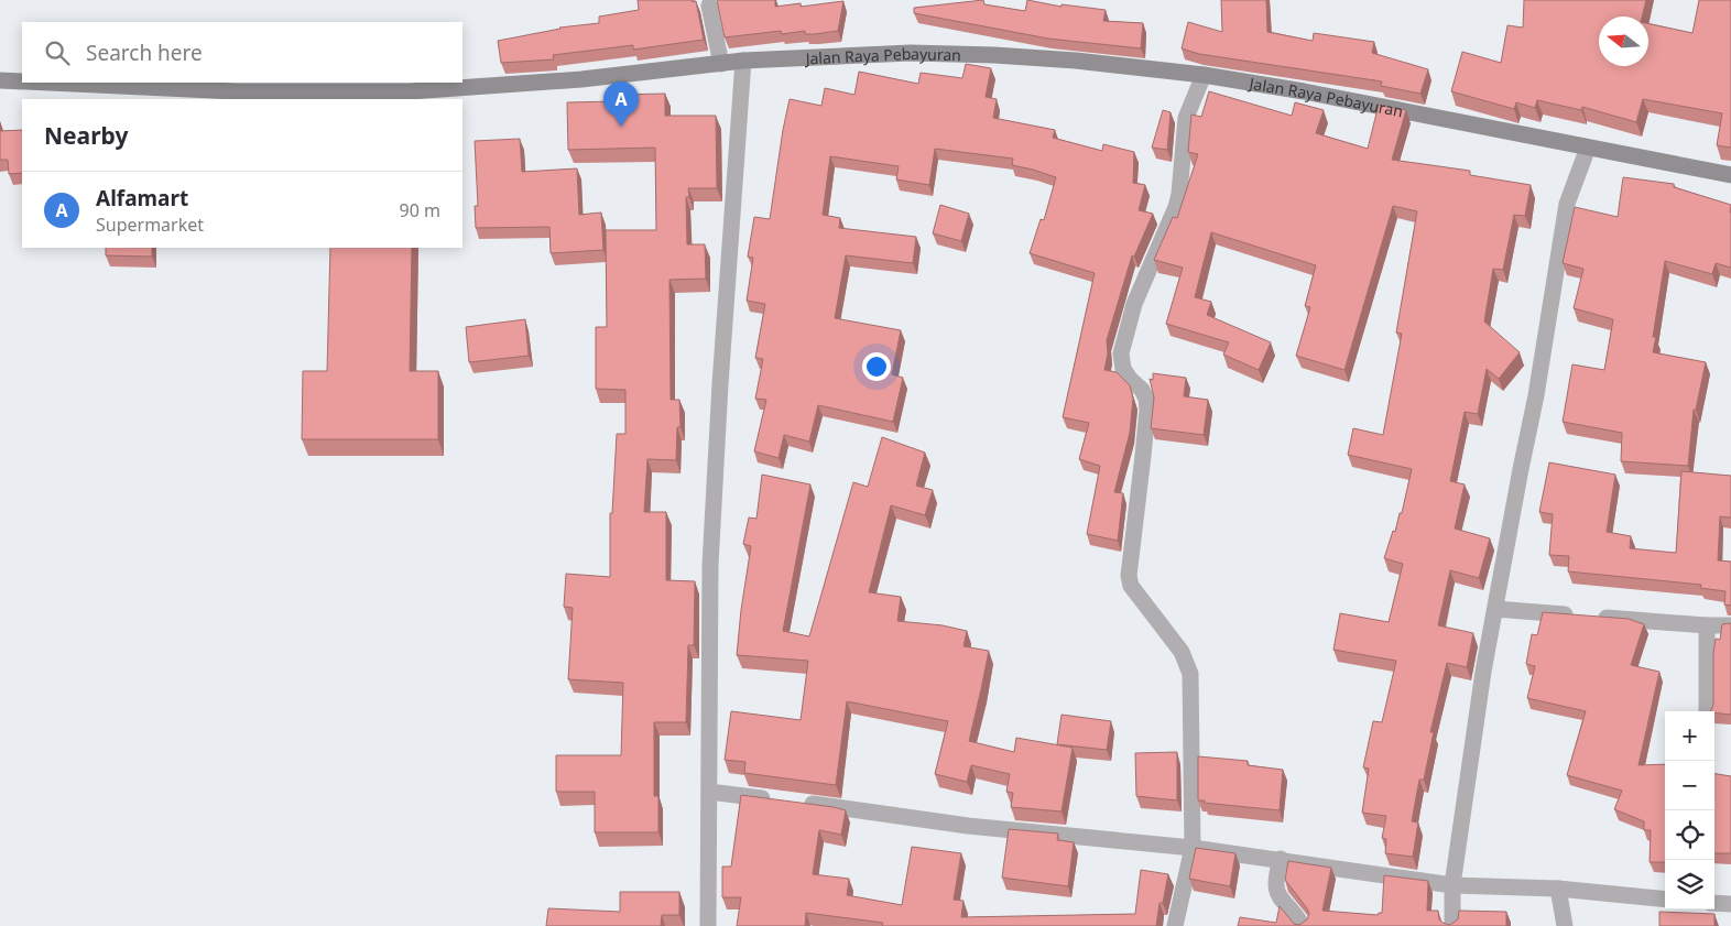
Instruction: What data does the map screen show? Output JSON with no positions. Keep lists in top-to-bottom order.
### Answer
{
  "streets": {
    "main road": ["Jalan Raya Pebayuran"]
  },
  "north": "left",
  "page": {
    "search": "Search here",
    "pins": "A",
    "heading": "Nearby",
    "list": [
      {
        "mark": "A",
        "name": "Alfamart",
        "note": "Supermarket",
        "value": "90 m"
      }
    ],
    "map_buttons": ["+", "−"]
  }
}
